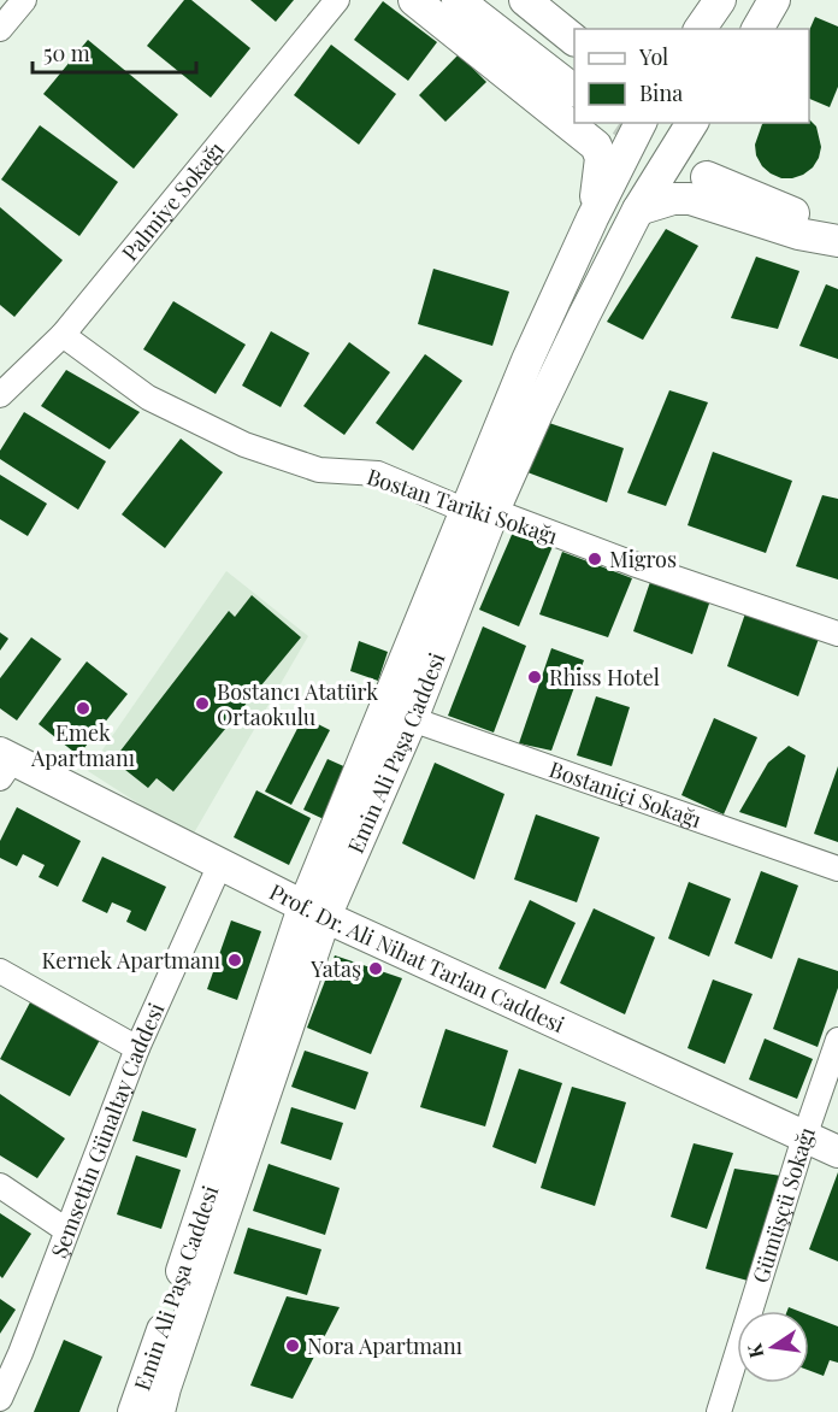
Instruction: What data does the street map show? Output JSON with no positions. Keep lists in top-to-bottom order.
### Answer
{
  "streets": {
    "main road": ["Emin Ali Paşa Caddesi", "Prof. Dr. Ali Nihat Tarlan Caddesi"],
    "street": [
      "Palmiye Sokağı",
      "Bostan Tariki Sokağı",
      "Bostaniçi Sokağı",
      "Şemsettin Günaltay Caddesi",
      "Gümüşçü Sokağı"
    ]
  },
  "crossings": [
    ["Palmiye Sokağı", "Bostan Tariki Sokağı"],
    ["Bostan Tariki Sokağı", "Emin Ali Paşa Caddesi"],
    ["Emin Ali Paşa Caddesi", "Bostaniçi Sokağı"],
    ["Emin Ali Paşa Caddesi", "Prof. Dr. Ali Nihat Tarlan Caddesi"],
    ["Prof. Dr. Ali Nihat Tarlan Caddesi", "Şemsettin Günaltay Caddesi"],
    ["Prof. Dr. Ali Nihat Tarlan Caddesi", "Gümüşçü Sokağı"]
  ],
  "places": [
    "Migros",
    "Rhiss Hotel",
    "Bostancı Atatürk Ortaokulu",
    "Emek Apartmanı",
    "Kernek Apartmanı",
    "Yataş",
    "Nora Apartmanı"
  ],
  "legend": ["Yol", "Bina"],
  "scale_bar": "50 m",
  "north": "left"
}
